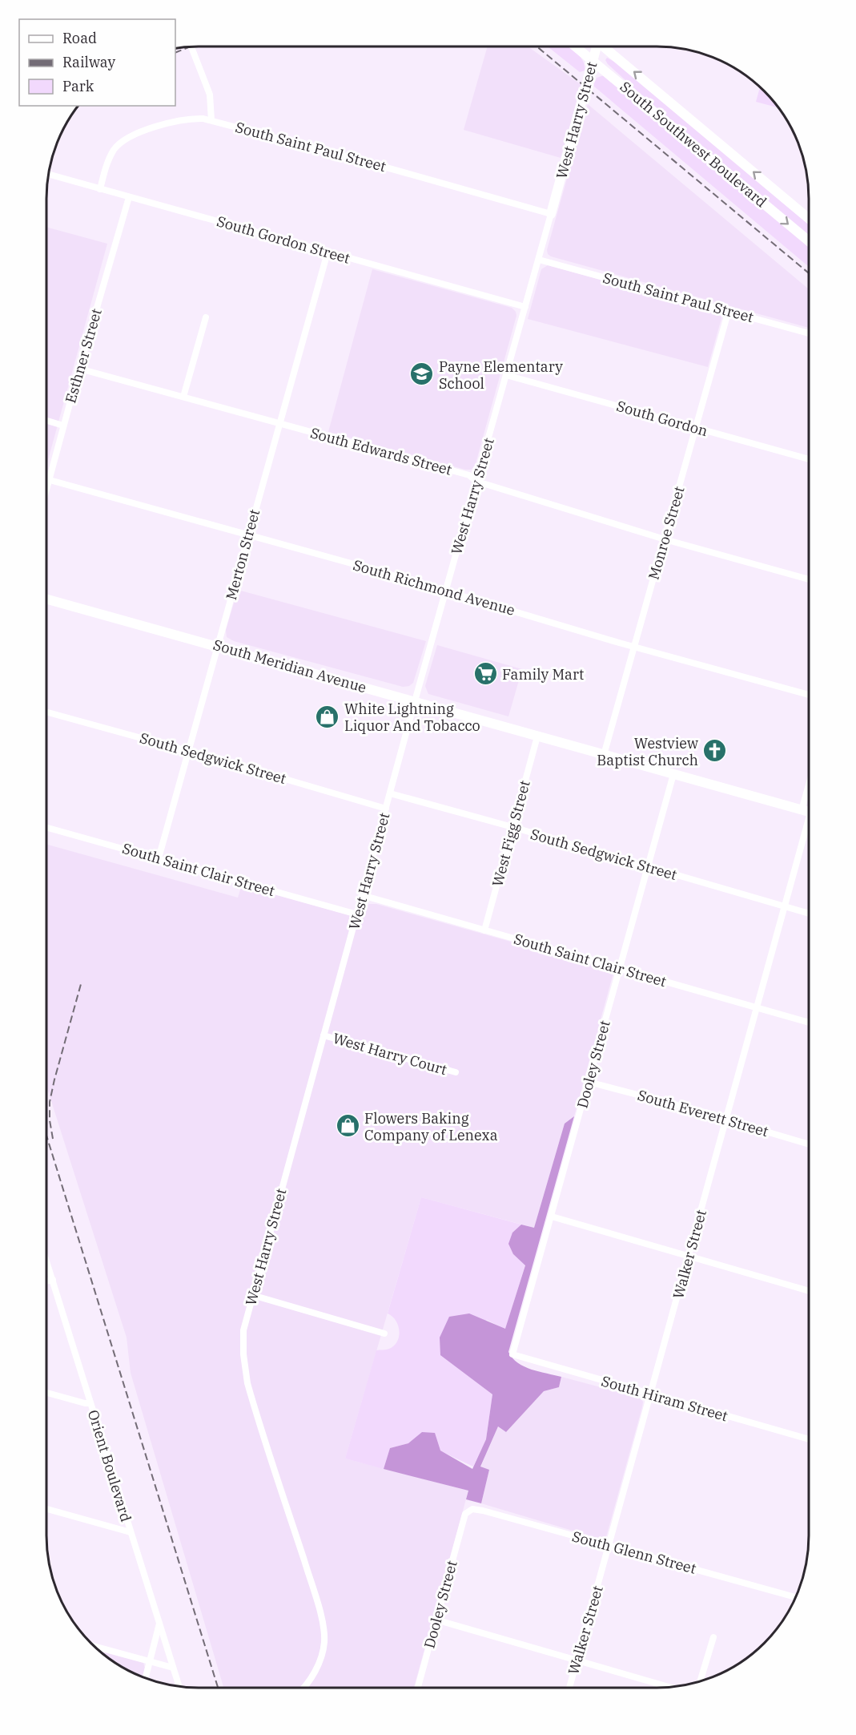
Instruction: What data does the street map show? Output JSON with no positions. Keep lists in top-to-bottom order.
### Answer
{
  "streets": {
    "main road": ["West Harry Street", "South Southwest Boulevard", "South Meridian Avenue"],
    "street": [
      "South Saint Paul Street",
      "South Gordon Street",
      "Esthner Street",
      "South Gordon",
      "South Edwards Street",
      "Monroe Street",
      "Merton Street",
      "South Richmond Avenue",
      "South Sedgwick Street",
      "West Figg Street",
      "South Saint Clair Street",
      "West Harry Court",
      "Dooley Street",
      "South Everett Street",
      "Walker Street",
      "South Hiram Street",
      "Orient Boulevard",
      "South Glenn Street"
    ]
  },
  "crossings": [
    ["West Harry Street", "South Southwest Boulevard"],
    ["West Harry Street", "South Saint Paul Street"],
    ["West Harry Street", "South Gordon Street"],
    ["West Harry Street", "South Gordon"],
    ["West Harry Street", "South Edwards Street"],
    ["West Harry Street", "South Richmond Avenue"],
    ["West Harry Street", "South Meridian Avenue"],
    ["West Harry Street", "South Sedgwick Street"],
    ["West Harry Street", "South Saint Clair Street"],
    ["West Harry Street", "West Harry Court"],
    ["South Saint Paul Street", "South Gordon Street"],
    ["South Saint Paul Street", "Monroe Street"],
    ["South Gordon Street", "Esthner Street"],
    ["South Gordon Street", "Merton Street"],
    ["Esthner Street", "South Edwards Street"],
    ["Esthner Street", "South Richmond Avenue"],
    ["South Gordon", "Monroe Street"],
    ["South Edwards Street", "Monroe Street"],
    ["South Edwards Street", "Merton Street"],
    ["Monroe Street", "South Richmond Avenue"],
    ["Monroe Street", "South Meridian Avenue"],
    ["Merton Street", "South Richmond Avenue"],
    ["Merton Street", "South Meridian Avenue"],
    ["Merton Street", "South Sedgwick Street"],
    ["Merton Street", "South Saint Clair Street"],
    ["South Meridian Avenue", "West Figg Street"],
    ["South Meridian Avenue", "Dooley Street"],
    ["South Sedgwick Street", "West Figg Street"],
    ["South Sedgwick Street", "Dooley Street"],
    ["South Sedgwick Street", "Walker Street"],
    ["West Figg Street", "South Saint Clair Street"],
    ["South Saint Clair Street", "Dooley Street"],
    ["South Saint Clair Street", "Walker Street"],
    ["Dooley Street", "South Everett Street"],
    ["Dooley Street", "South Hiram Street"],
    ["Dooley Street", "South Glenn Street"],
    ["South Everett Street", "Walker Street"],
    ["Walker Street", "South Hiram Street"],
    ["Walker Street", "South Glenn Street"]
  ],
  "places": {
    "school or university": ["Payne Elementary School"],
    "supermarket": ["Family Mart"],
    "shop": ["White Lightning Liquor And Tobacco", "Flowers Baking Company of Lenexa"],
    "church": ["Westview Baptist Church"]
  },
  "legend": ["Road", "Railway", "Park"]
}
